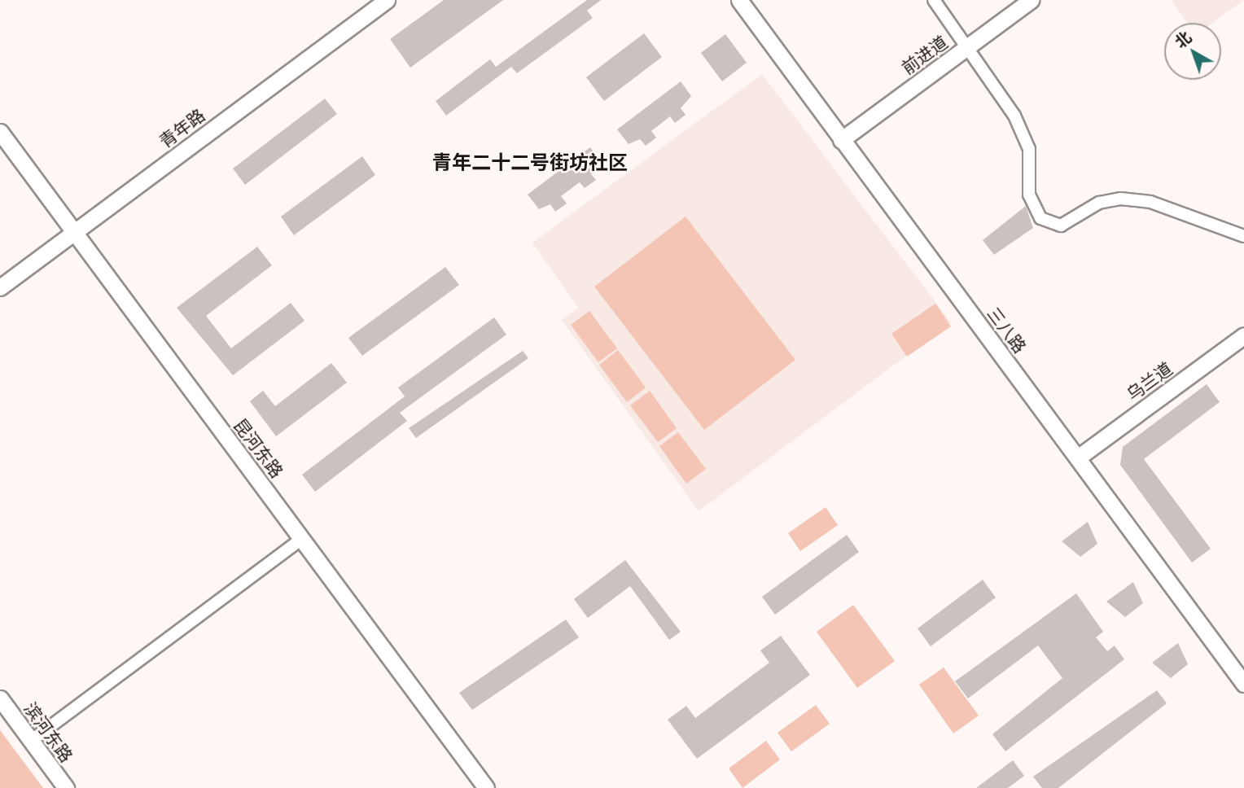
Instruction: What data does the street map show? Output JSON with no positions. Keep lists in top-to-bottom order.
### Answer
{
  "streets": {
    "street": [
      "前进道",
      "青年路",
      "三八路",
      "乌兰道",
      "昆河东路",
      "滨河东路"
    ]
  },
  "crossings": [
    ["前进道", "三八路"],
    ["青年路", "昆河东路"],
    ["三八路", "乌兰道"]
  ],
  "districts": ["青年二十二号街坊社区"],
  "north": "top left"
}
